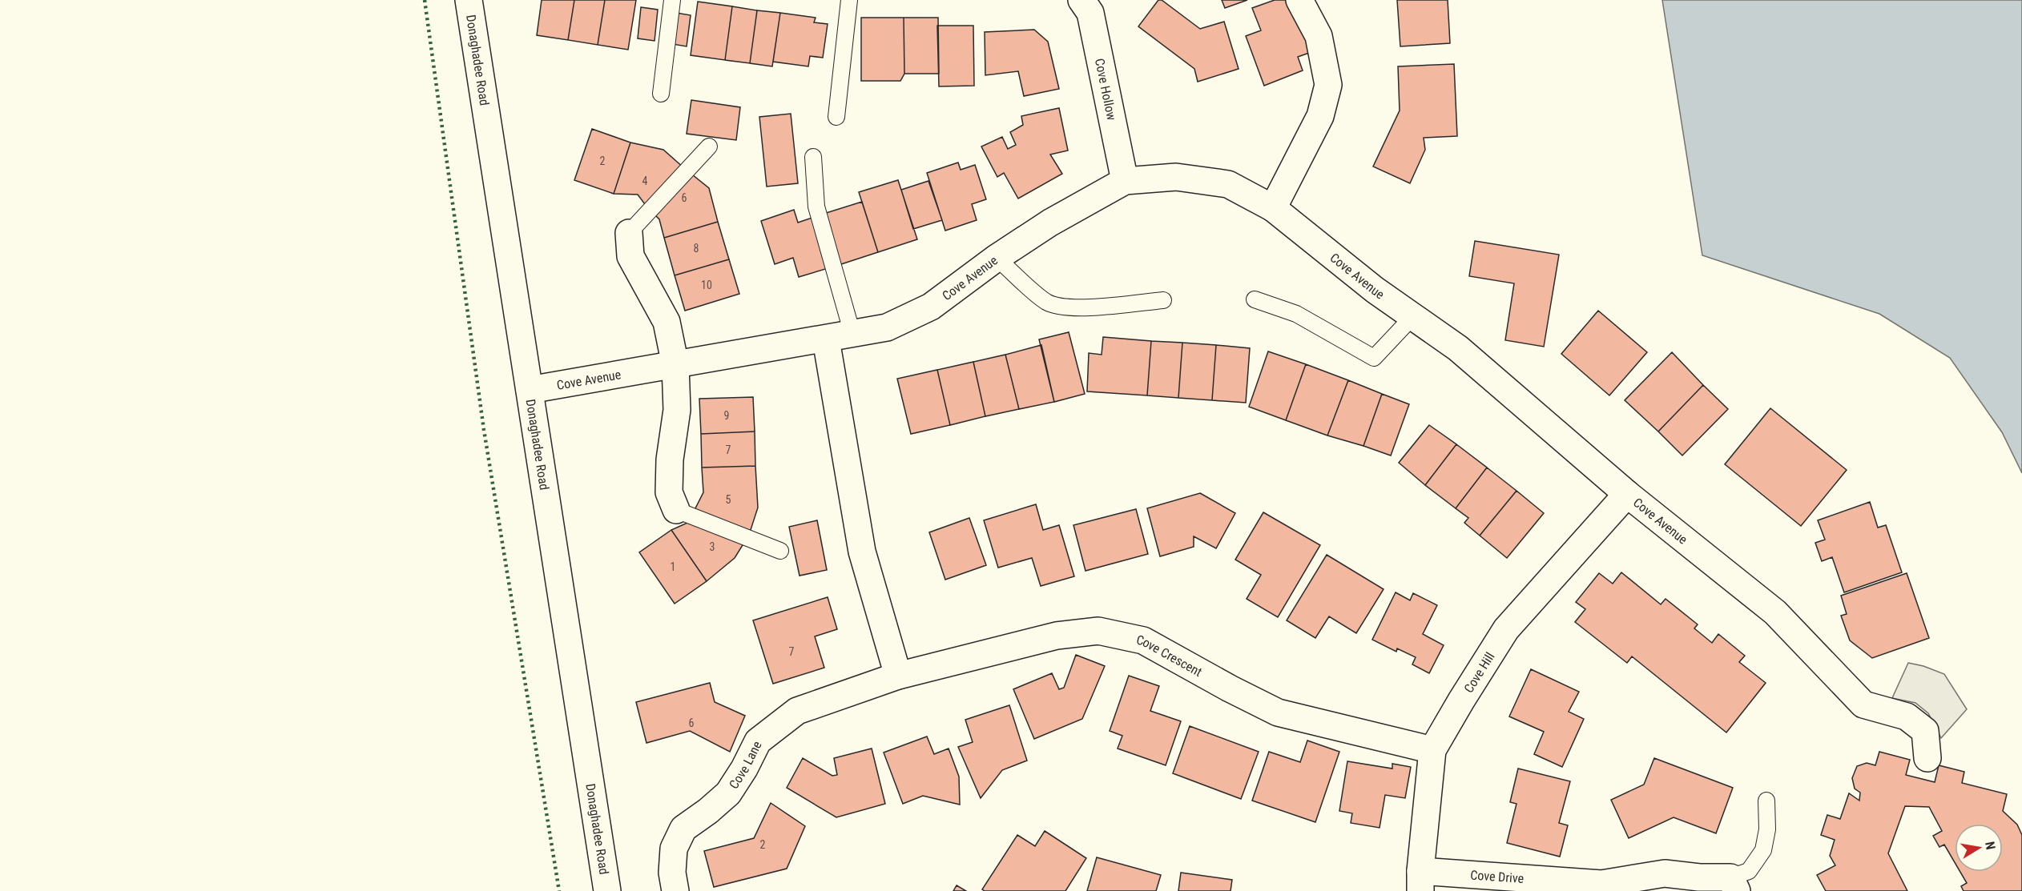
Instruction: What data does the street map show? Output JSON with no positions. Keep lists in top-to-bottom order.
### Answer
{
  "streets": {
    "street": [
      "Donaghadee Road",
      "Cove Hollow",
      "Cove Avenue",
      "Cove Crescent",
      "Cove Hill",
      "Cove Lane",
      "Cove Drive"
    ]
  },
  "crossings": [
    ["Donaghadee Road", "Cove Avenue"],
    ["Cove Hollow", "Cove Avenue"],
    ["Cove Avenue", "Cove Hill"],
    ["Cove Crescent", "Cove Hill"],
    ["Cove Crescent", "Cove Lane"],
    ["Cove Hill", "Cove Drive"]
  ],
  "house_numbers": [
    "2",
    "4",
    "6",
    "8",
    "10",
    "9",
    "7",
    "5",
    "3",
    "1",
    "7",
    "6",
    "2"
  ],
  "north": "right"
}
